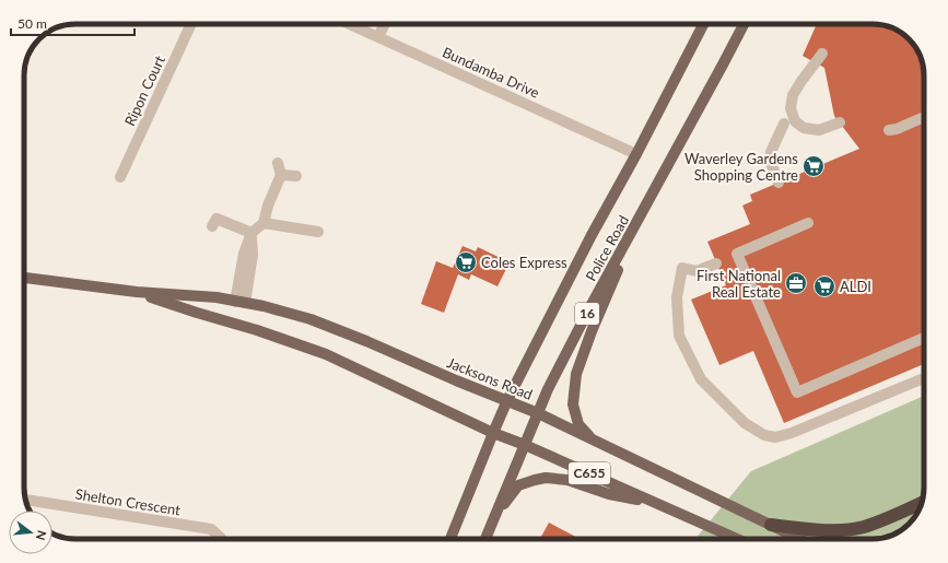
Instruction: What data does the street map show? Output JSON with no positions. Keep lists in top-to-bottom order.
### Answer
{
  "streets": {
    "main road": [
      "Police Road",
      "16",
      "Jacksons Road",
      "C655"
    ],
    "street": ["Bundamba Drive", "Ripon Court", "Shelton Crescent"]
  },
  "crossings": [
    ["Bundamba Drive", "Police Road"],
    ["Police Road", "Jacksons Road"]
  ],
  "places": {
    "supermarket": ["Waverley Gardens Shopping Centre", "Coles Express", "ALDI"],
    "office": ["First National Real Estate"]
  },
  "scale_bar": "50 m",
  "north": "right"
}
